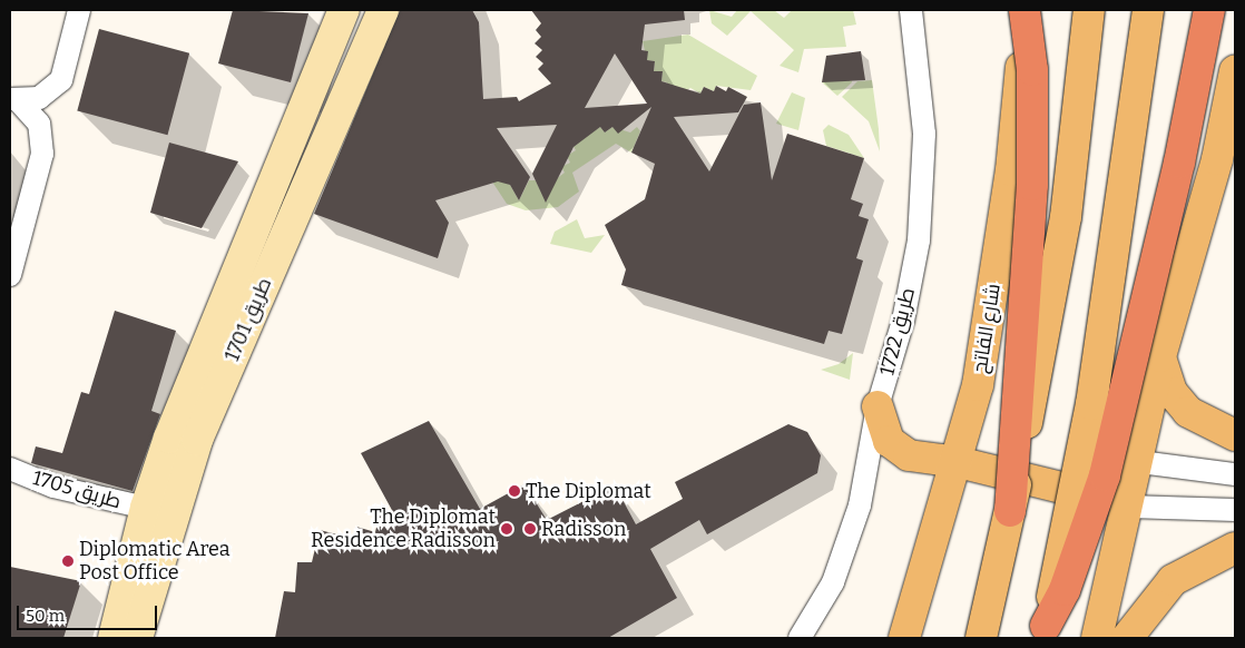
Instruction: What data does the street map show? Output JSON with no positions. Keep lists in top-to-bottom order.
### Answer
{
  "streets": {
    "main road": ["شارع الفاتح"],
    "street": ["طريق 1701", "طريق 1722", "طريق 1705"]
  },
  "crossings": [
    ["طريق 1701", "طريق 1705"]
  ],
  "places": [
    "The Diplomat",
    "The Diplomat Residence Radisson",
    "Radisson",
    "Diplomatic Area Post Office"
  ],
  "scale_bar": "50 m"
}
